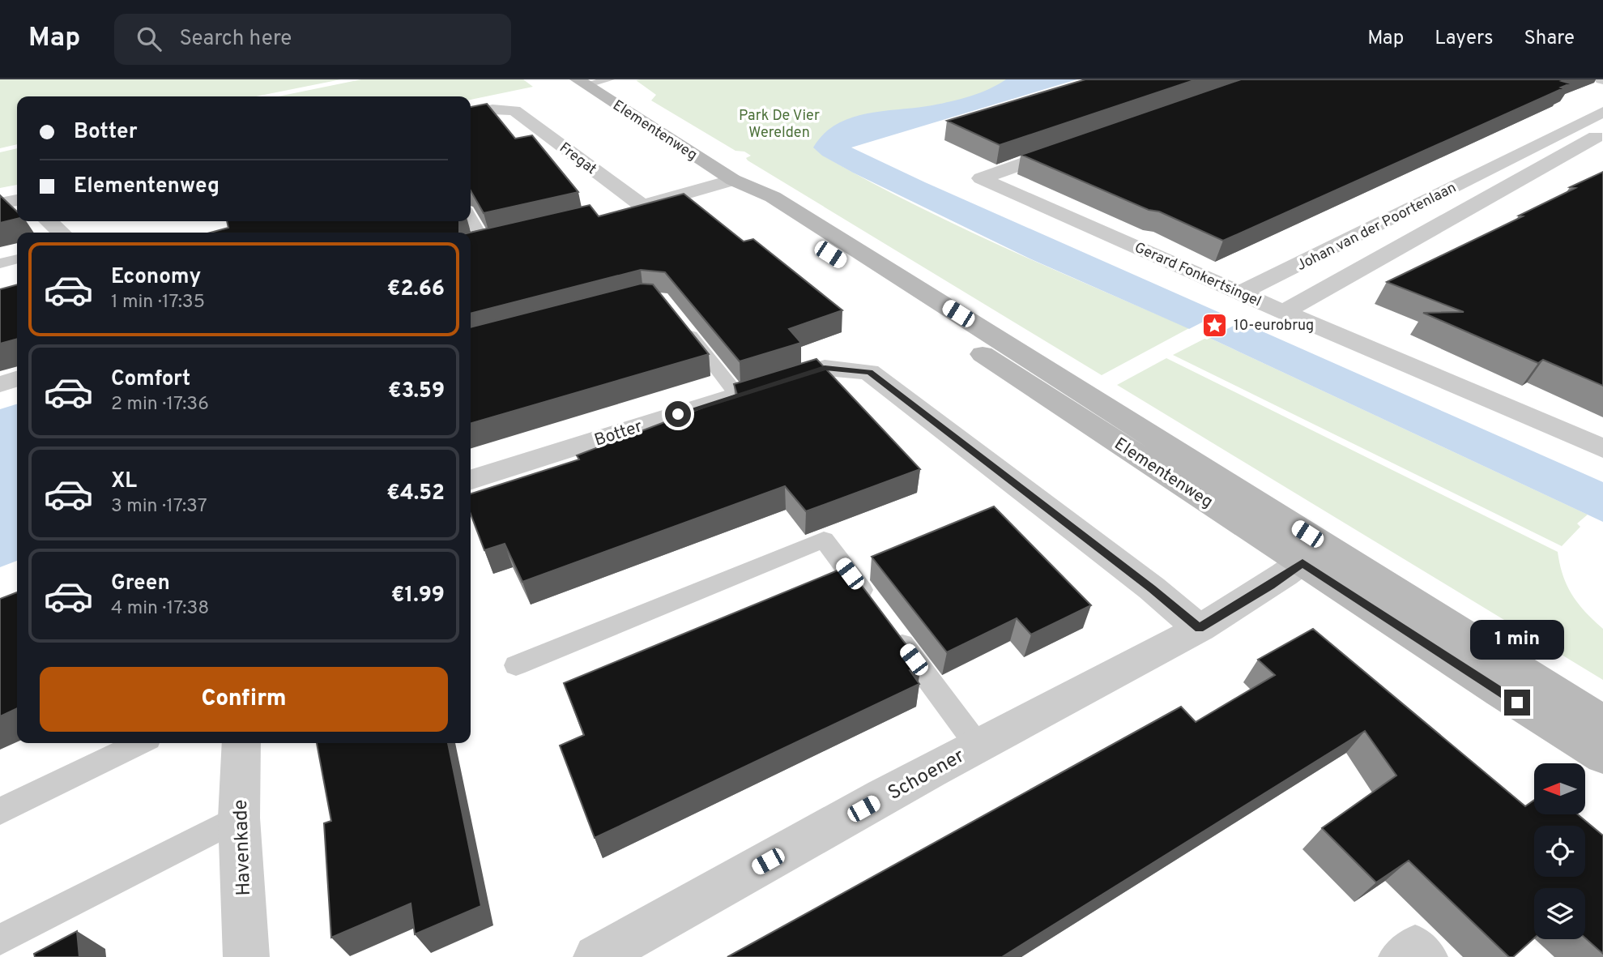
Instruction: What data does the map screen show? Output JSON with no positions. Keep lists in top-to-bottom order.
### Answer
{
  "streets": {
    "street": [
      "Elementenweg",
      "Fregat",
      "Johan van der Poortenlaan",
      "Gerard Fonkertsingel",
      "Botter",
      "Schoener",
      "Havenkade"
    ]
  },
  "crossings": [
    ["Elementenweg", "Schoener"],
    ["Johan van der Poortenlaan", "Gerard Fonkertsingel"],
    ["Botter", "Schoener"]
  ],
  "parks": ["Park De Vier Werelden"],
  "places": {
    "place": ["10-eurobrug"]
  },
  "north": "left",
  "page": {
    "header": "Map",
    "search": "Search here",
    "nav": ["Map", "Layers", "Share"],
    "banner": ["Botter", "Elementenweg"],
    "list": [
      {
        "name": "Economy",
        "note": "1 min · 17:35",
        "value": "€2.66"
      },
      {
        "name": "Comfort",
        "note": "2 min · 17:36",
        "value": "€3.59"
      },
      {
        "name": "XL",
        "note": "3 min · 17:37",
        "value": "€4.52"
      },
      {
        "name": "Green",
        "note": "4 min · 17:38",
        "value": "€1.99"
      }
    ],
    "bubble": "1 min",
    "buttons": "Confirm"
  }
}
